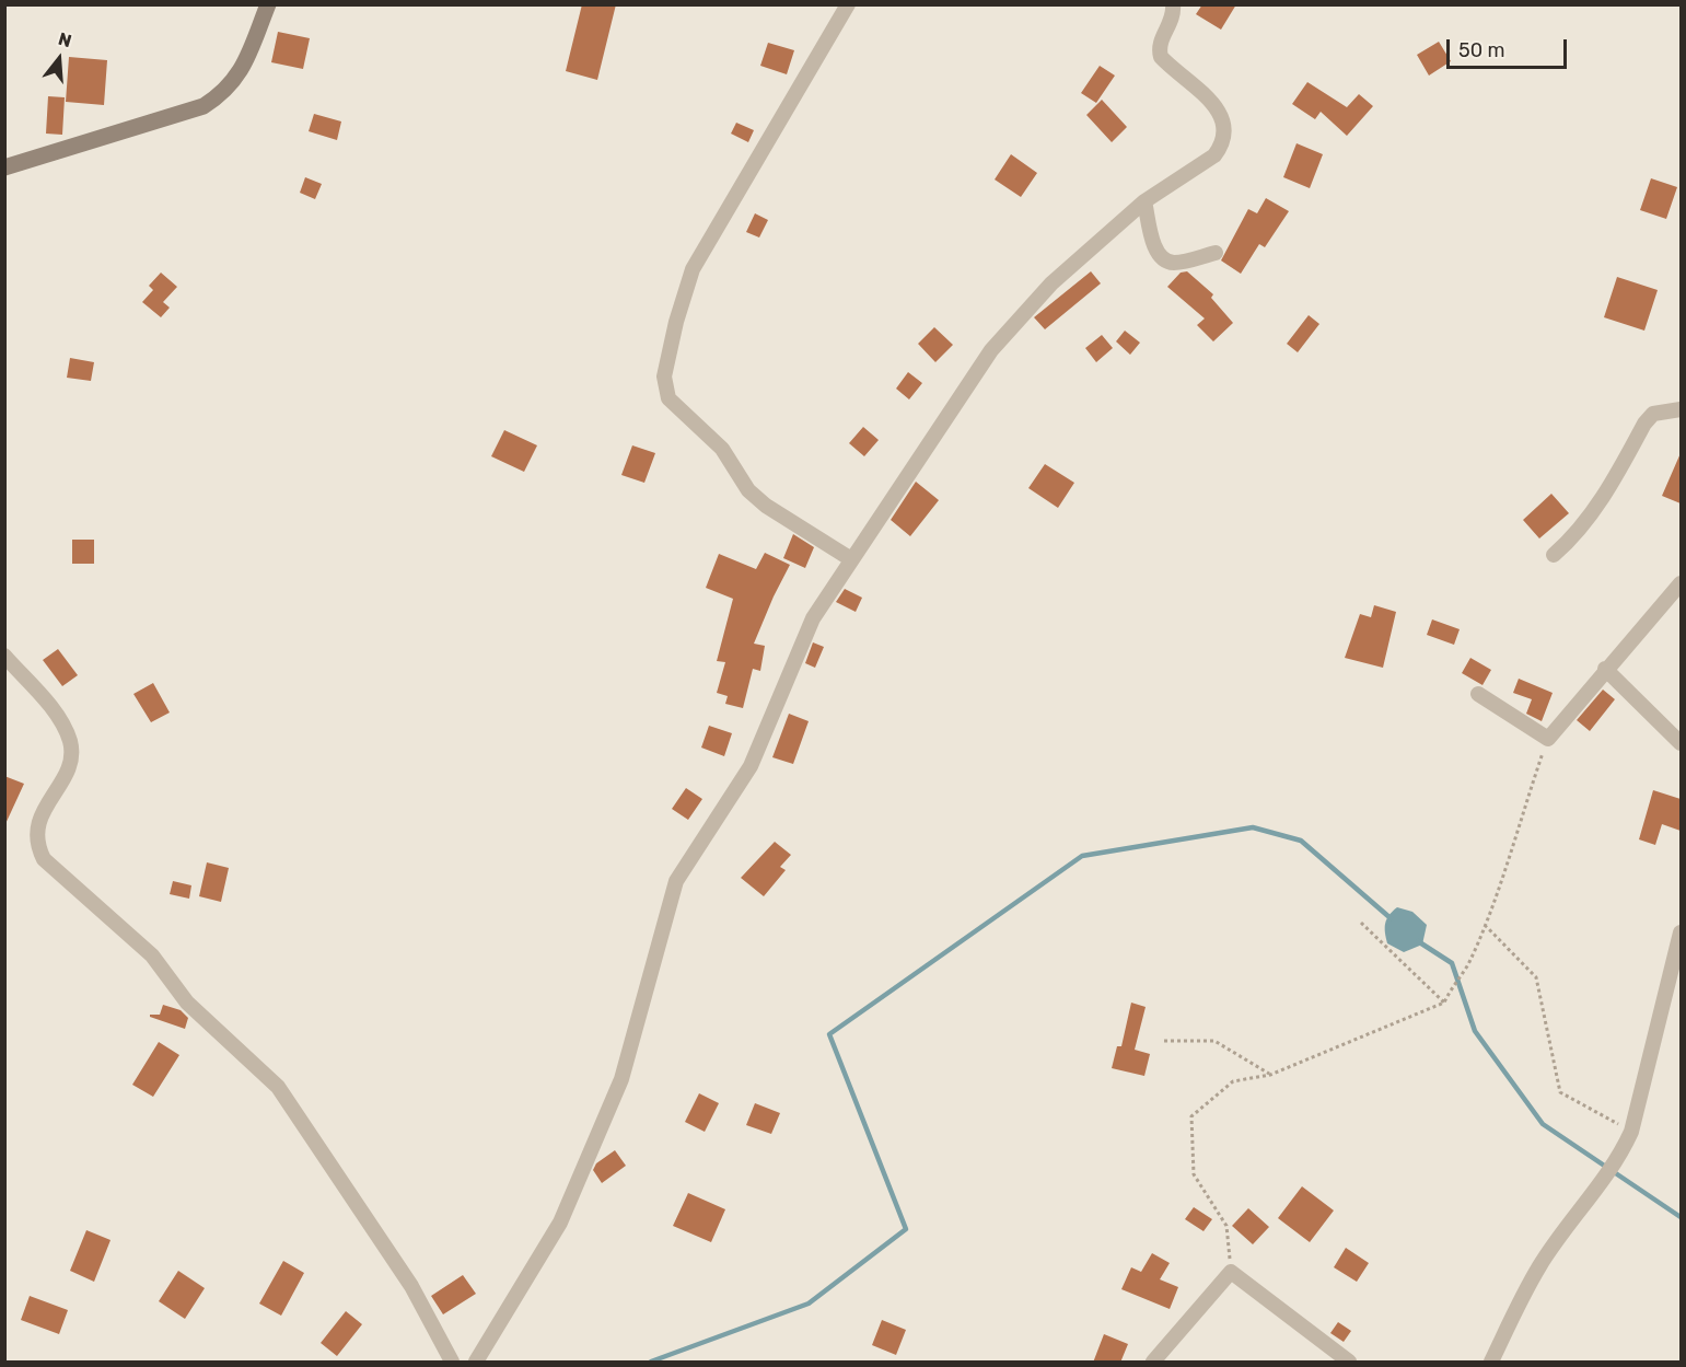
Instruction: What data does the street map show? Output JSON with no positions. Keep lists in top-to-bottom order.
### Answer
{
  "scale_bar": "50 m",
  "north": "top"
}
